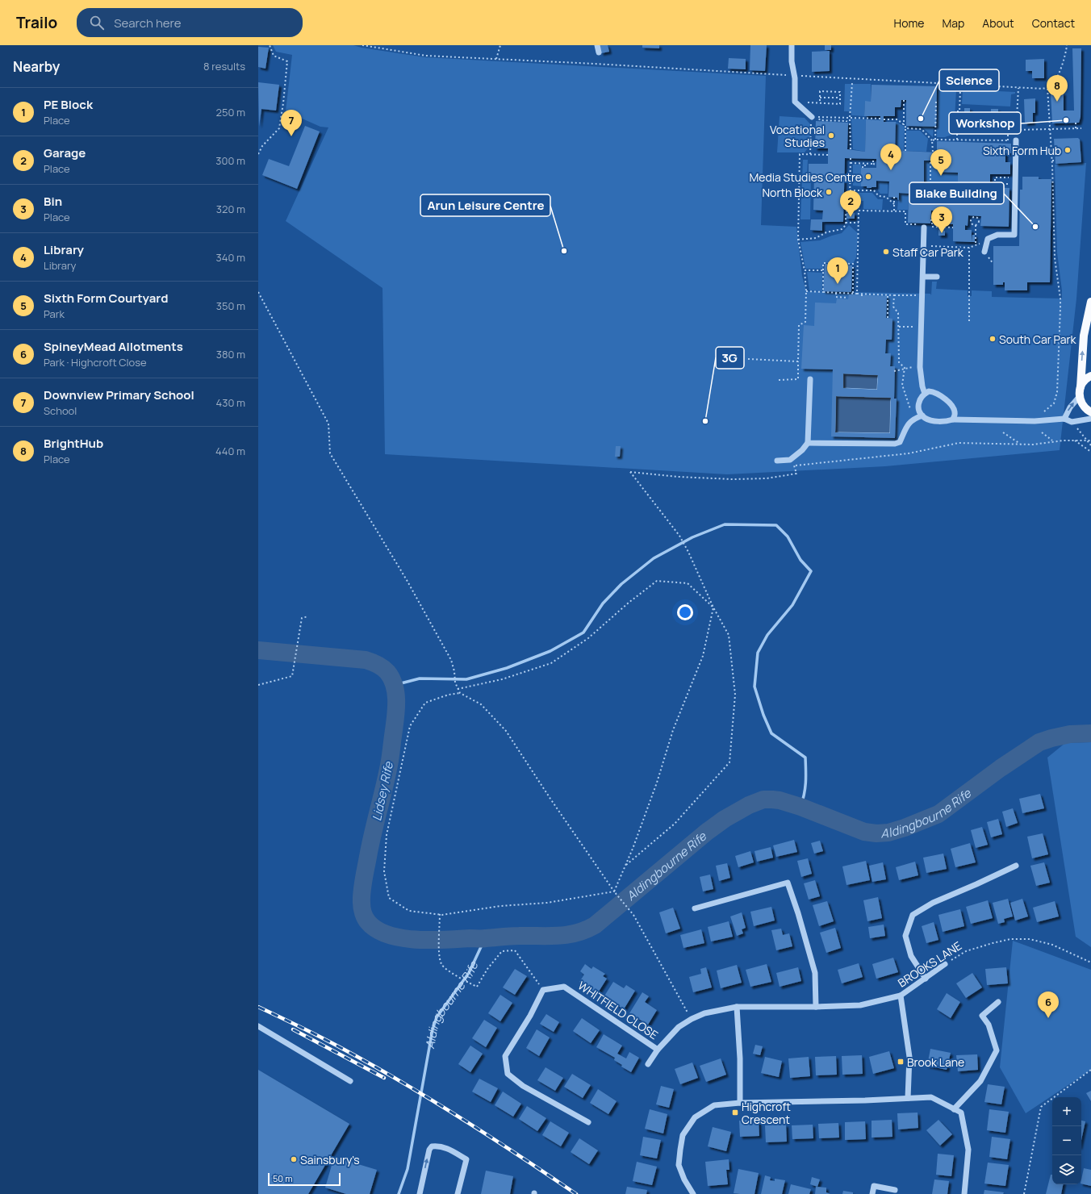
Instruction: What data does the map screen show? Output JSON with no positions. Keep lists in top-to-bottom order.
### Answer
{
  "streets": {
    "street": ["BROOKS LANE", "WHITFIELD CLOSE"]
  },
  "crossings": [
    ["BROOKS LANE", "WHITFIELD CLOSE"]
  ],
  "water": ["Lidsey Rife", "Aldingbourne Rife"],
  "places": {
    "other": [
      "Science",
      "Workshop",
      "Vocational Studies",
      "Sixth Form Hub",
      "Media Studies Centre",
      "North Block",
      "Blake Building",
      "Arun Leisure Centre",
      "Staff Car Park",
      "South Car Park",
      "3G",
      "Sainsbury's"
    ],
    "transit": ["Brook Lane", "Highcroft Crescent"]
  },
  "scale_bar": "50 m",
  "page": {
    "header": "Trailo",
    "search": "Search here",
    "nav": [
      "Home",
      "Map",
      "About",
      "Contact"
    ],
    "heading": ["Nearby", "8 results"],
    "pins": [
      "8",
      "7",
      "4",
      "5",
      "2",
      "3",
      "1",
      "6"
    ],
    "list": [
      {
        "mark": "1",
        "name": "PE Block",
        "note": "Place",
        "value": "250 m"
      },
      {
        "mark": "2",
        "name": "Garage",
        "note": "Place",
        "value": "300 m"
      },
      {
        "mark": "3",
        "name": "Bin",
        "note": "Place",
        "value": "320 m"
      },
      {
        "mark": "4",
        "name": "Library",
        "note": "Library",
        "value": "340 m"
      },
      {
        "mark": "5",
        "name": "Sixth Form Courtyard",
        "note": "Park",
        "value": "350 m"
      },
      {
        "mark": "6",
        "name": "SpineyMead Allotments",
        "note": "Park · Highcroft Close",
        "value": "380 m"
      },
      {
        "mark": "7",
        "name": "Downview Primary School",
        "note": "School",
        "value": "430 m"
      },
      {
        "mark": "8",
        "name": "BrightHub",
        "note": "Place",
        "value": "440 m"
      }
    ],
    "map_buttons": ["+", "−"],
    "scale": "50 m"
  }
}
